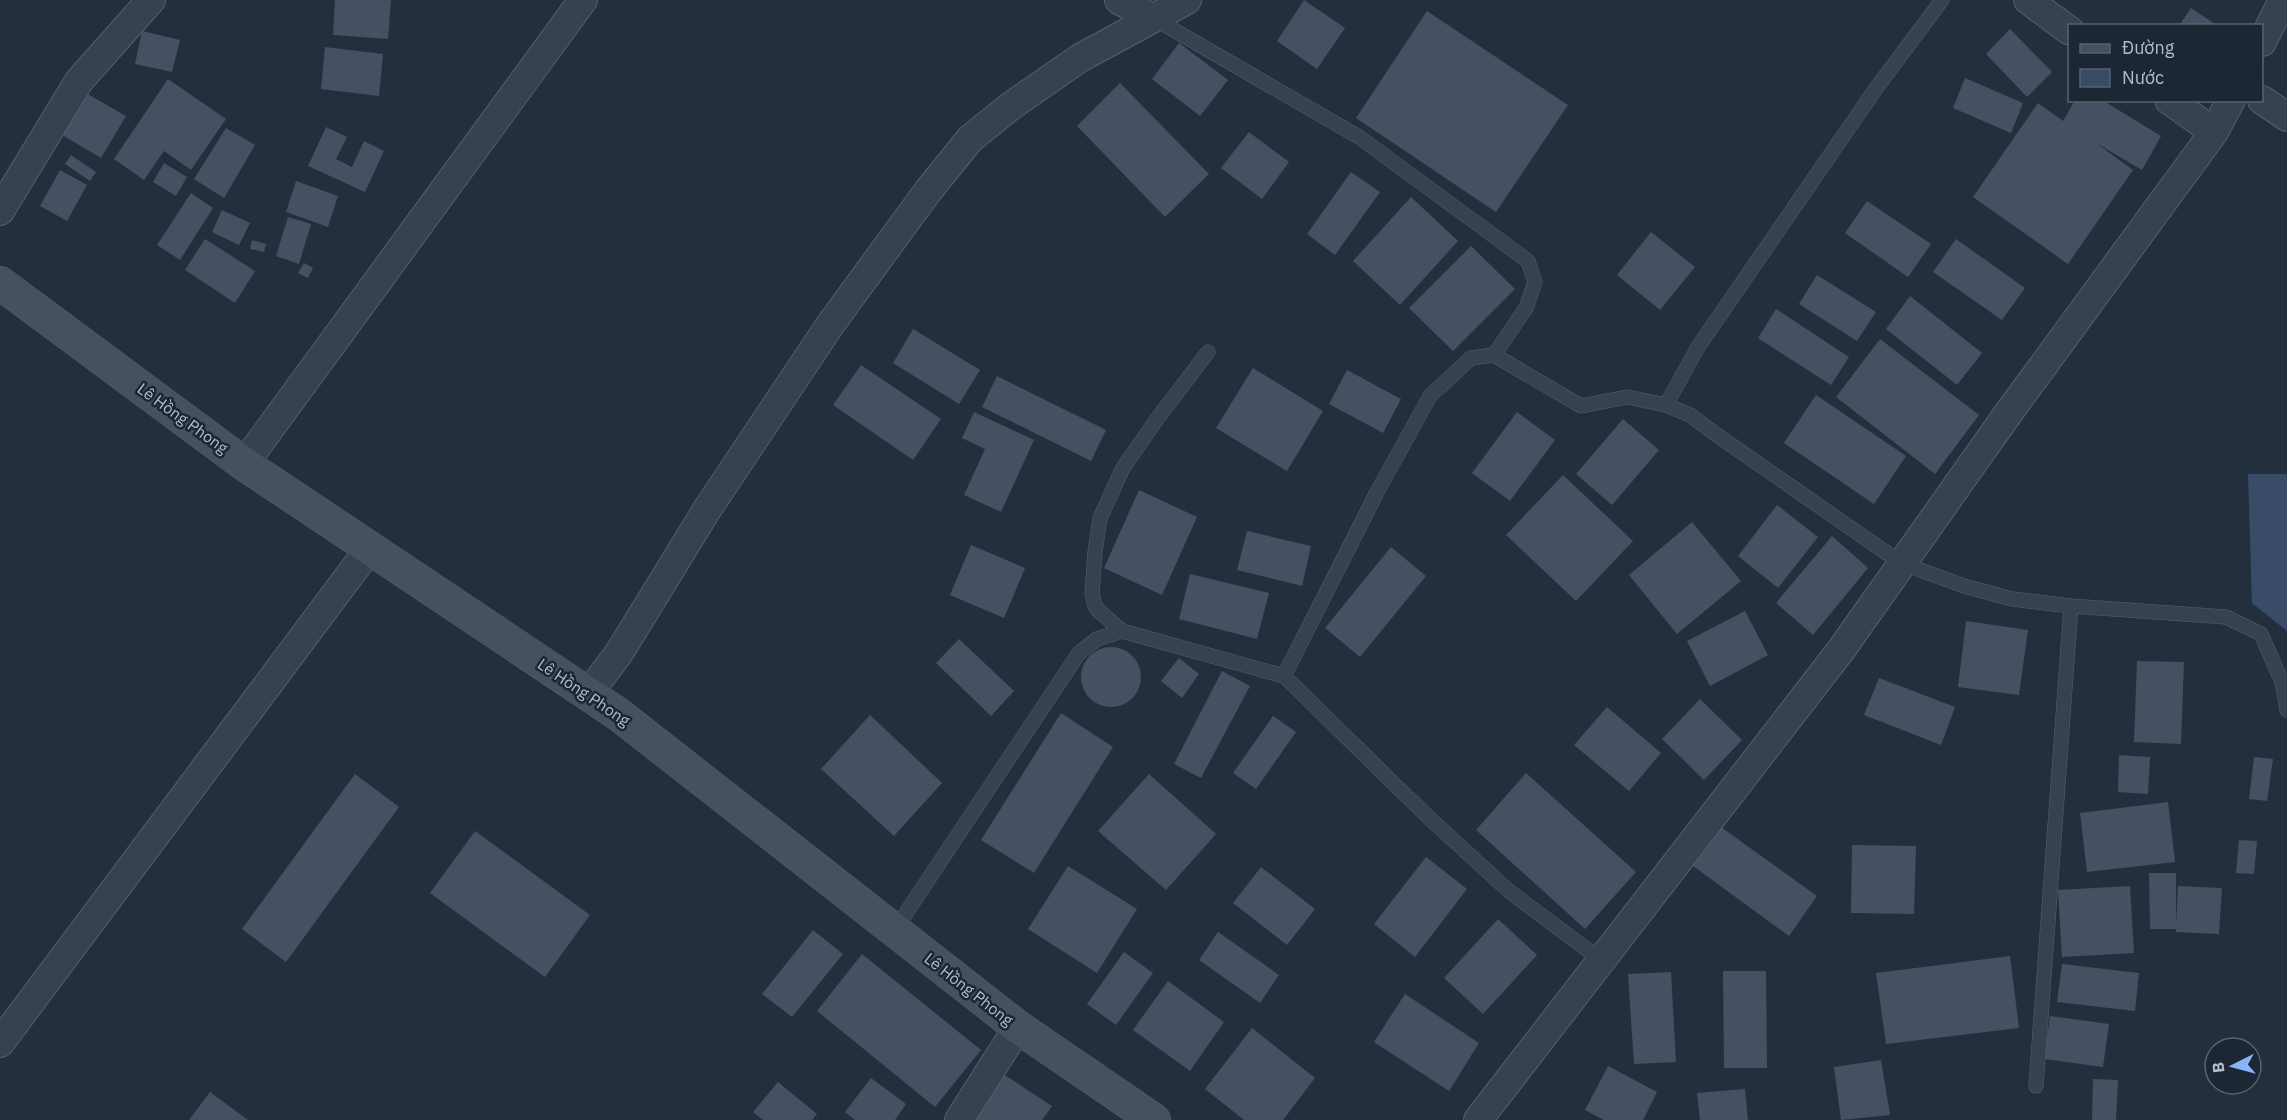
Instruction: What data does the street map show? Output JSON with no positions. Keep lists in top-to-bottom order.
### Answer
{
  "streets": {
    "street": ["Lê Hồng Phong"]
  },
  "legend": ["Đường", "Nước"],
  "north": "left"
}
